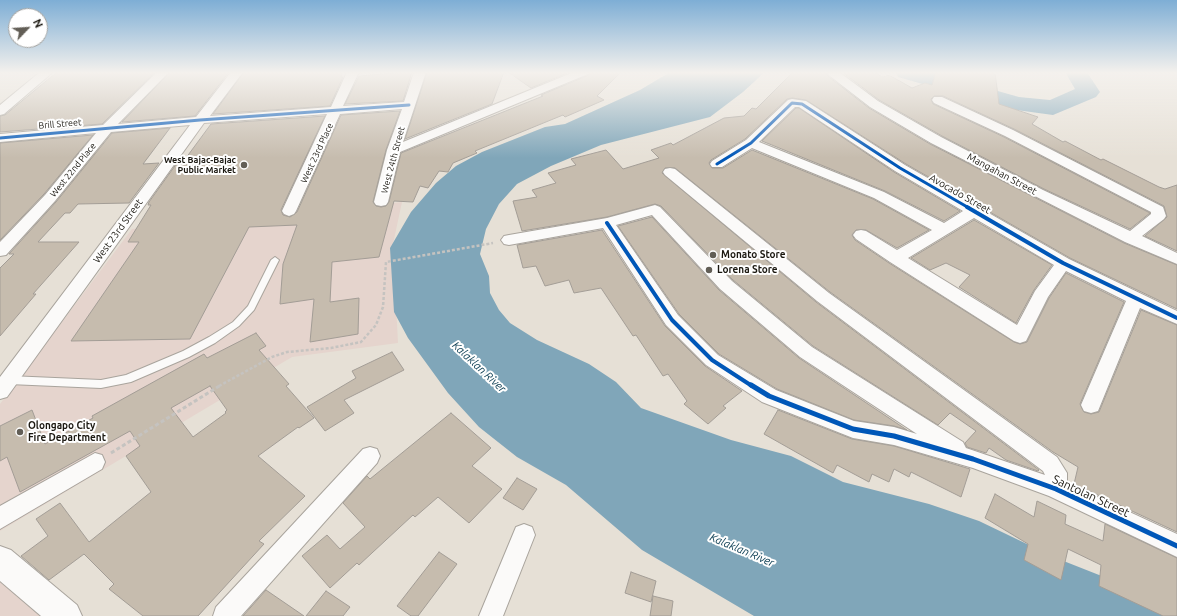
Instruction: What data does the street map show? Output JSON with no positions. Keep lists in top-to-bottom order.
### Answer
{
  "streets": {
    "street": [
      "Brill Street",
      "West 23rd Place",
      "West 24th Street",
      "West 22nd Place",
      "Mangahan Street",
      "Avocado Street",
      "West 23rd Street",
      "Santolan Street"
    ]
  },
  "crossings": [
    ["Brill Street", "West 23rd Place"],
    ["Brill Street", "West 24th Street"],
    ["Brill Street", "West 22nd Place"],
    ["Brill Street", "West 23rd Street"]
  ],
  "water": ["Kalaklan River"],
  "places": [
    "West Bajac-Bajac Public Market",
    "Monato Store",
    "Lorena Store",
    "Olongapo City Fire Department"
  ],
  "north": "top right"
}
